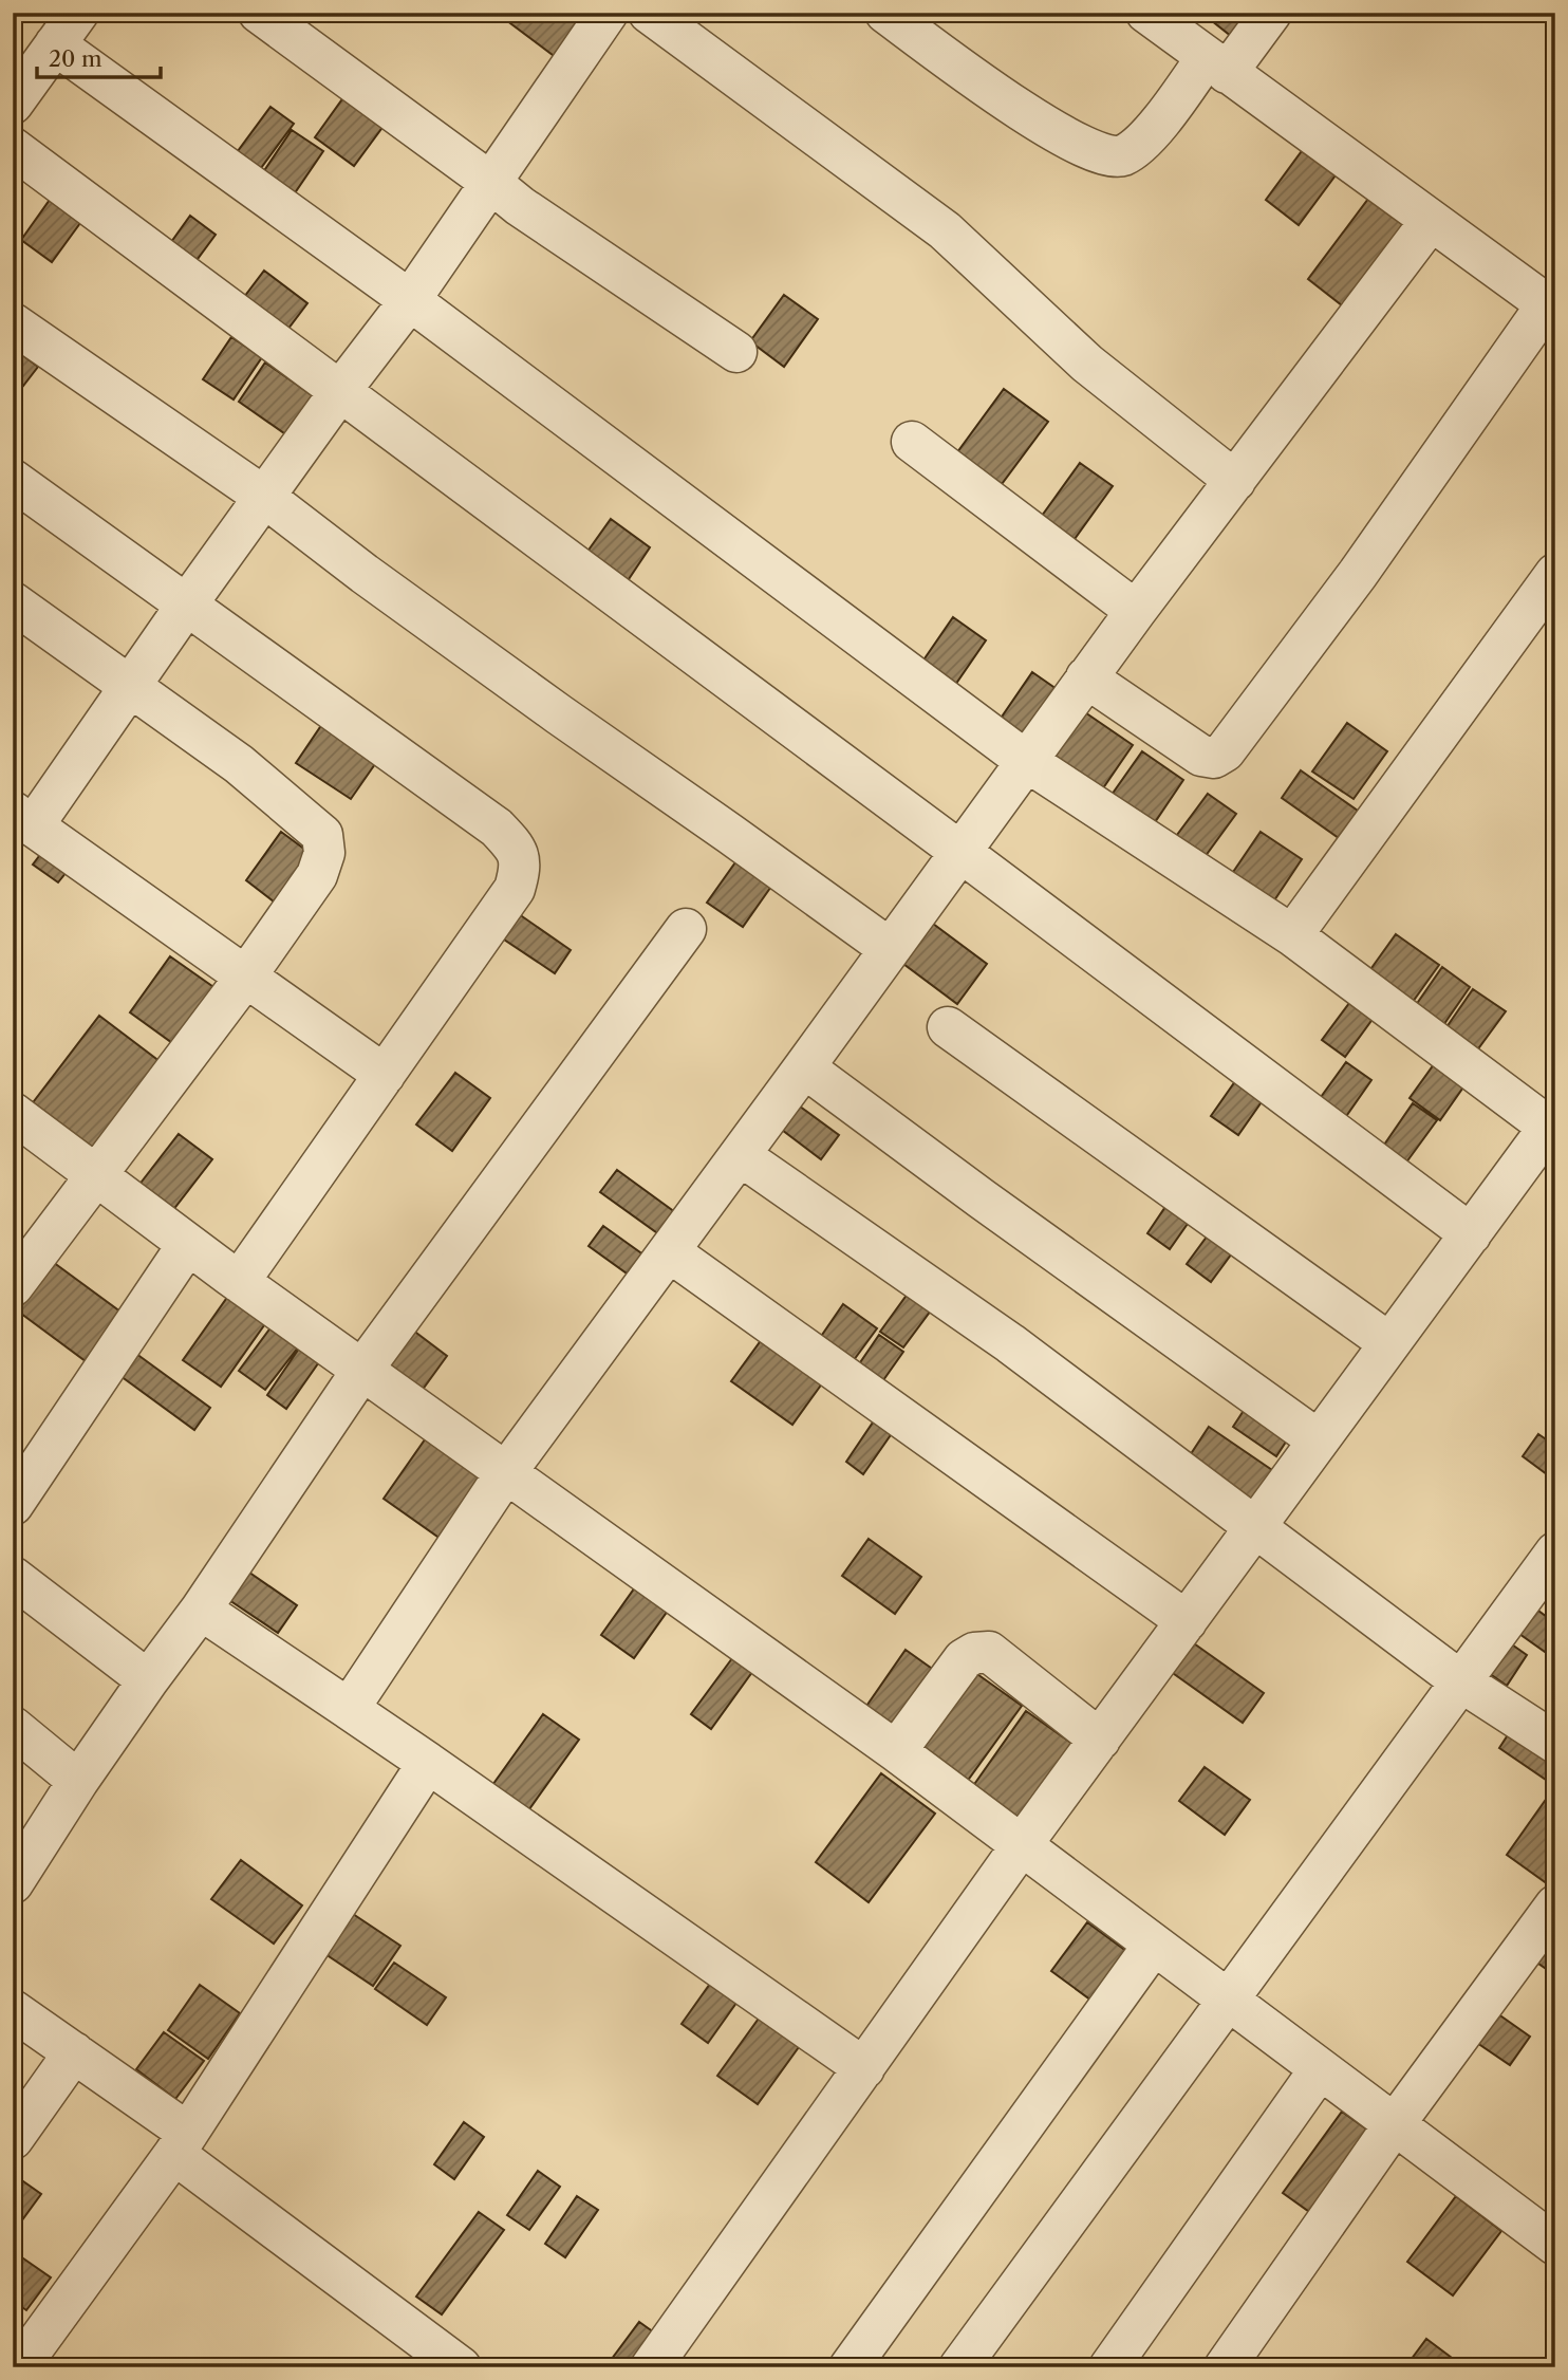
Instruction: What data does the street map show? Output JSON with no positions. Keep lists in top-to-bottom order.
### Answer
{
  "scale_bar": "20 m"
}
